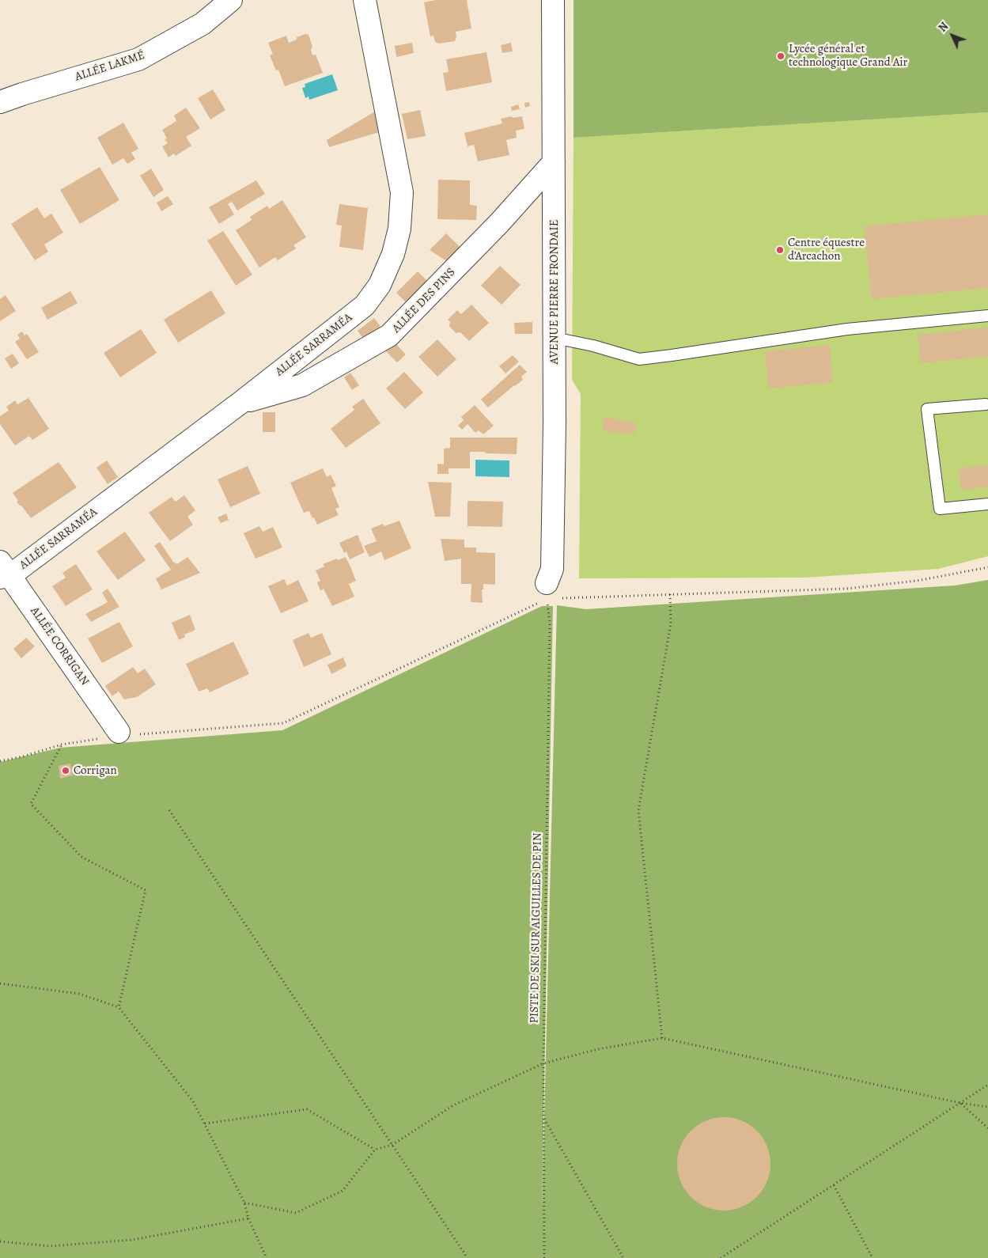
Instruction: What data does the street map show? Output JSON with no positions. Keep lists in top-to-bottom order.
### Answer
{
  "streets": {
    "street": [
      "ALLÉE LAKMÉ",
      "AVENUE PIERRE FRONDAIE",
      "ALLÉE DES PINS",
      "ALLÉE SARRAMÉA",
      "ALLÉE CORRIGAN"
    ],
    "path": ["PISTE DE SKI SUR AIGUILLES DE PIN"]
  },
  "crossings": [
    ["AVENUE PIERRE FRONDAIE", "ALLÉE DES PINS"],
    ["AVENUE PIERRE FRONDAIE", "PISTE DE SKI SUR AIGUILLES DE PIN"],
    ["ALLÉE DES PINS", "ALLÉE SARRAMÉA"],
    ["ALLÉE SARRAMÉA", "ALLÉE CORRIGAN"]
  ],
  "places": ["Lycée général et technologique Grand Air", "Centre équestre d’Arcachon", "Corrigan"],
  "north": "top left"
}
